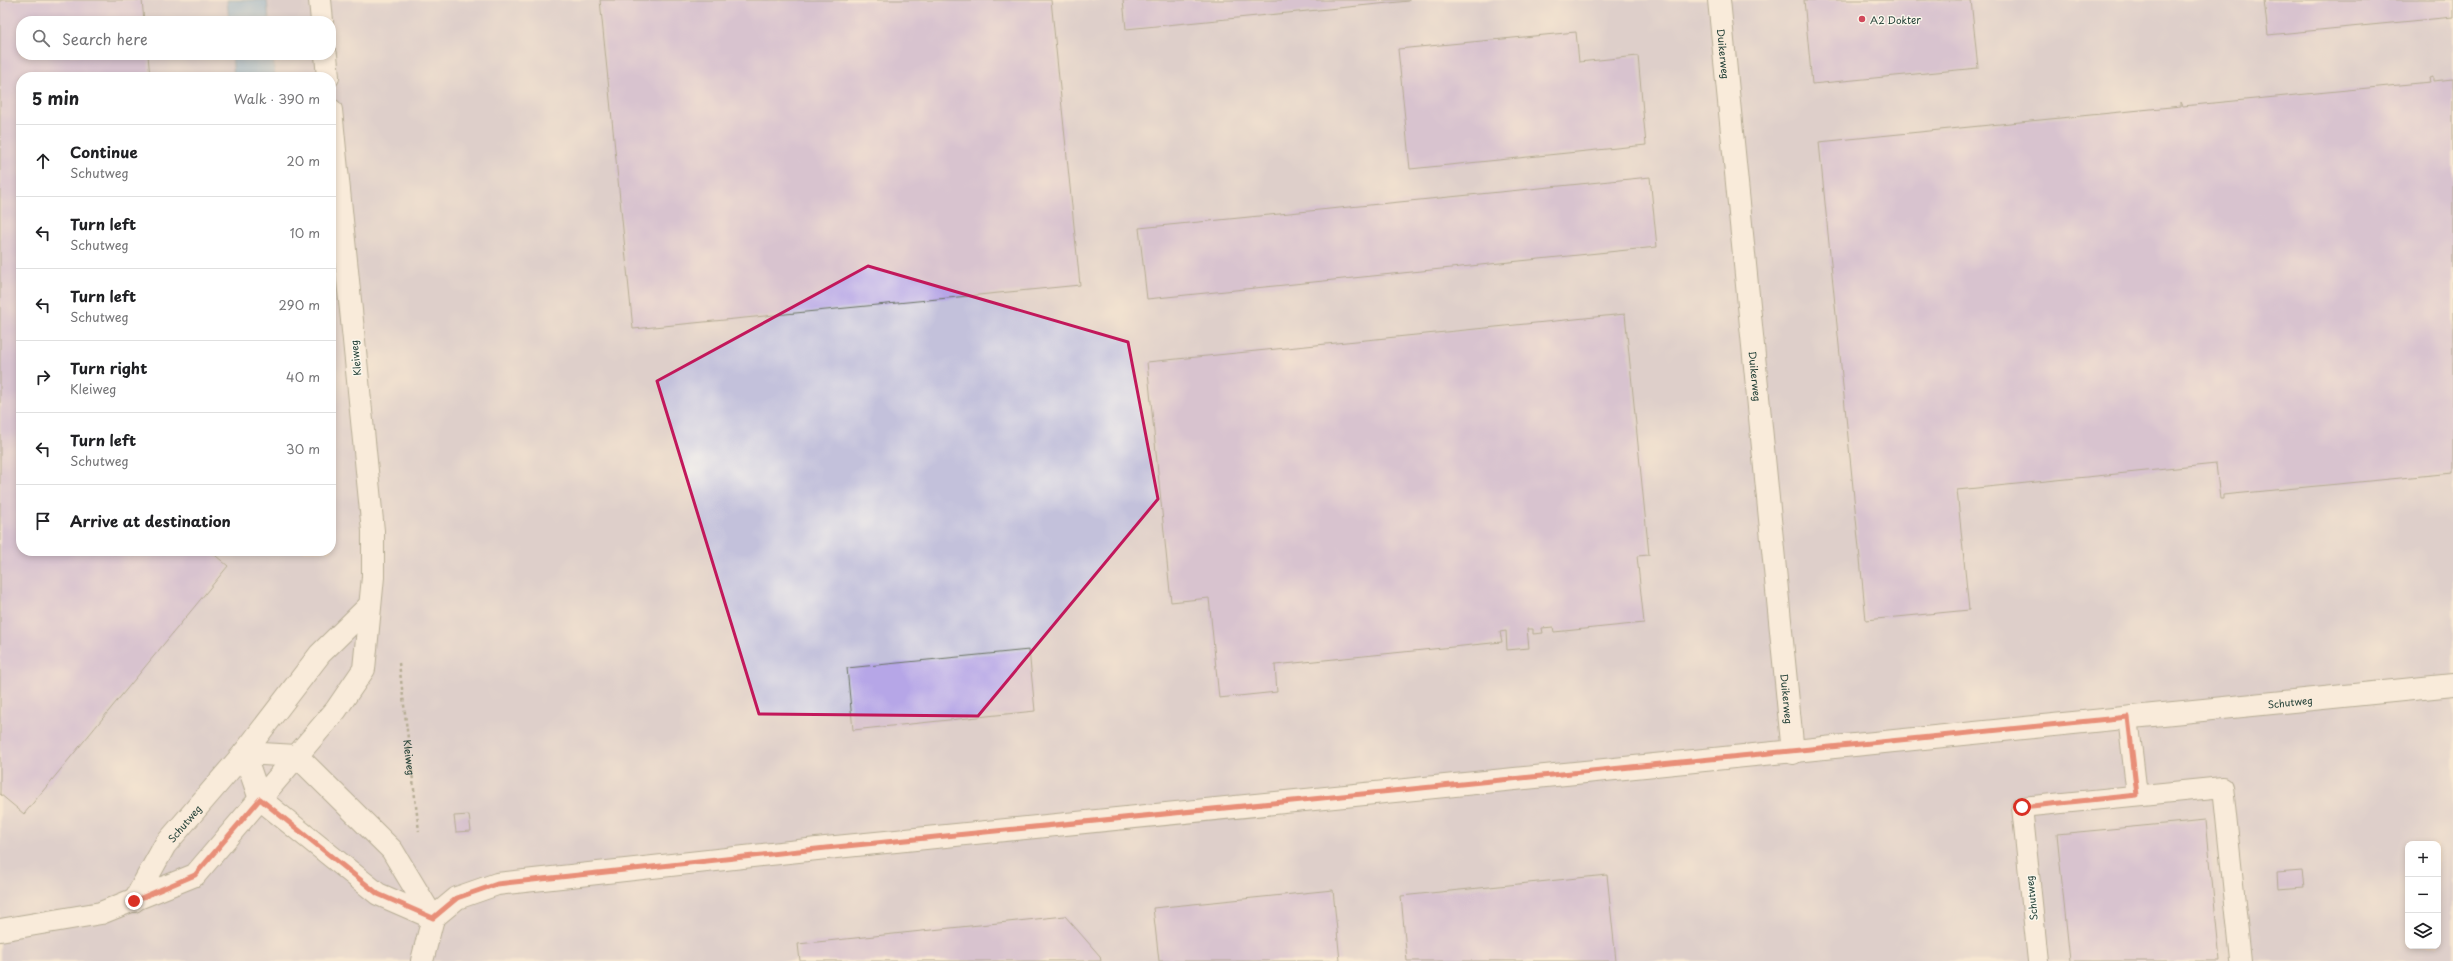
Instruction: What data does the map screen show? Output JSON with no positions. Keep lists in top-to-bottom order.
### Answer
{
  "streets": {
    "street": ["Duikerweg", "Kleiweg", "Schutweg"]
  },
  "crossings": [
    ["Duikerweg", "Schutweg"]
  ],
  "places": ["A2 Dokter"],
  "page": {
    "search": "Search here",
    "heading": ["5 min", "Walk · 390 m"],
    "list": [
      ["Continue", "Schutweg", "20 m"],
      ["Turn left", "Schutweg", "10 m"],
      ["Turn left", "Schutweg", "290 m"],
      ["Turn right", "Kleiweg", "40 m"],
      ["Turn left", "Schutweg", "30 m"],
      "Arrive at destination"
    ],
    "map_buttons": ["+", "−"]
  }
}
